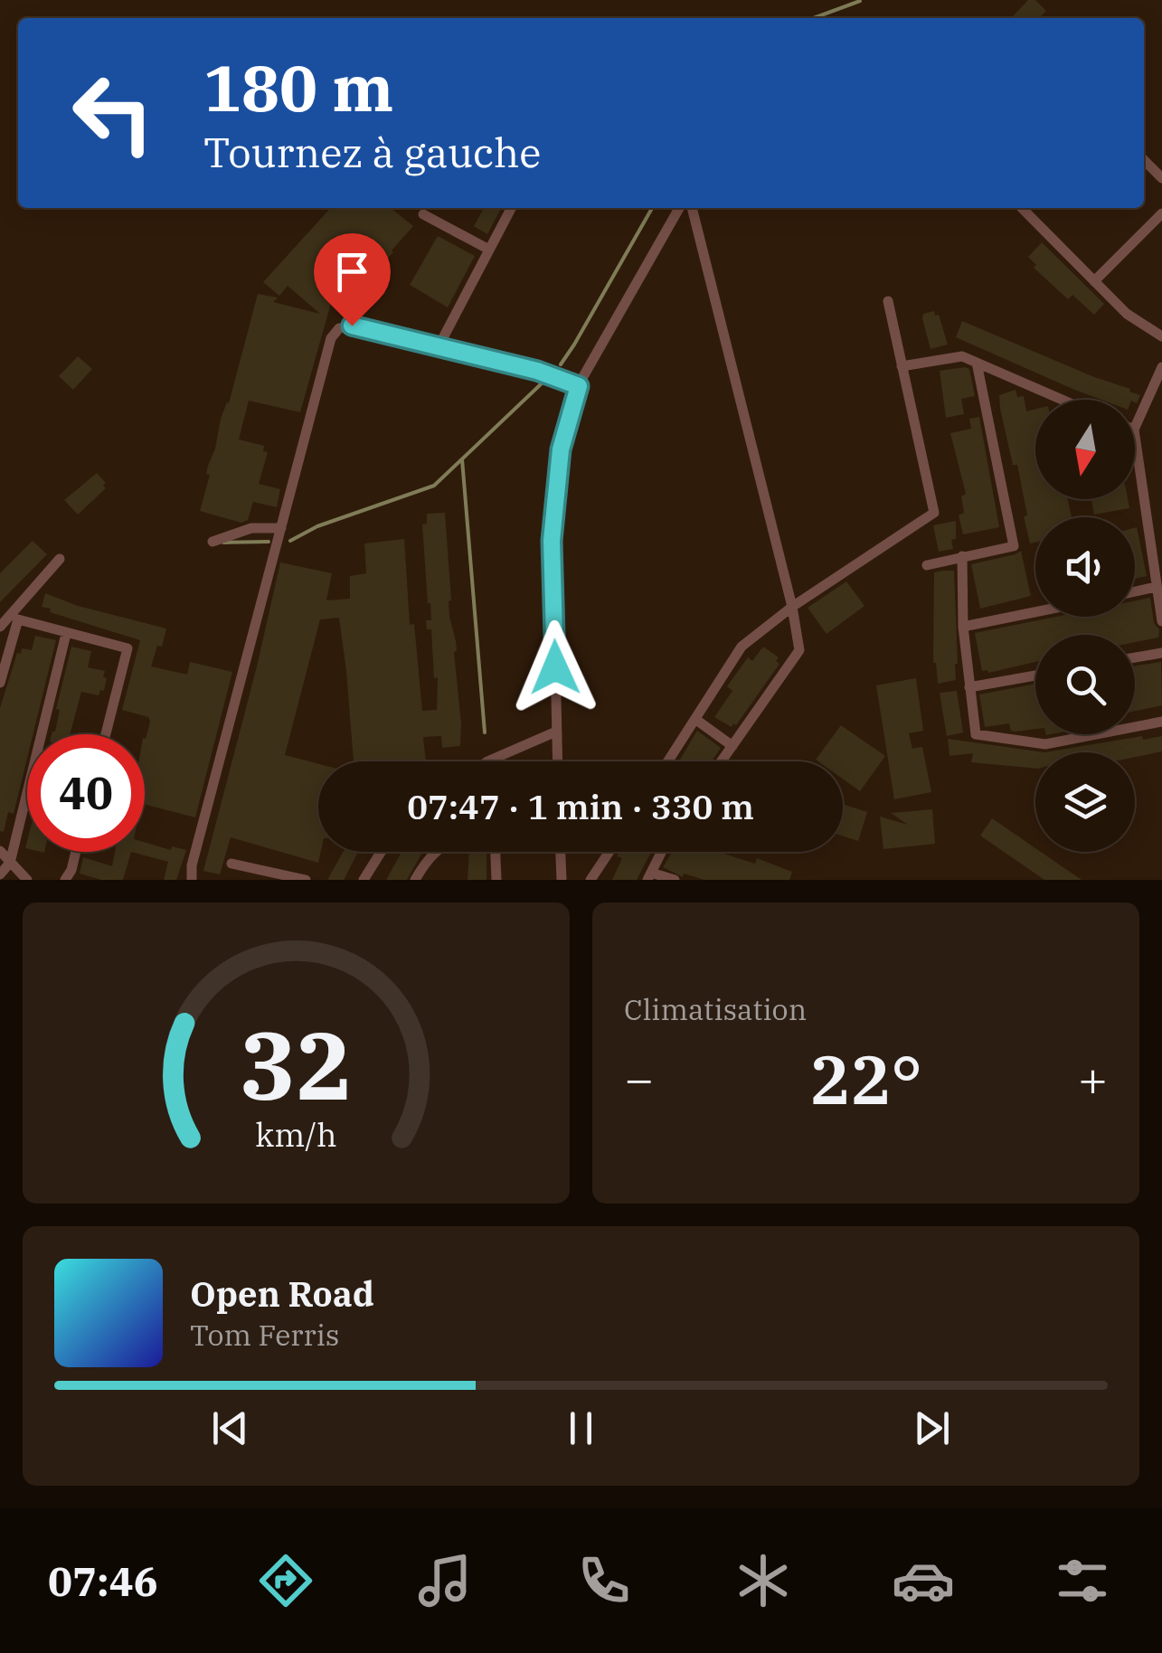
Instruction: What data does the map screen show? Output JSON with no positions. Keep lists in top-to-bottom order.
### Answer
{
  "north": "bottom",
  "page": {
    "turn": ["180 m", "Tournez à gauche"],
    "limit": "40",
    "trip": "07:47 · 1 min · 330 m",
    "tile": "Climatisation",
    "heat": ["−", "22°", "+"],
    "song": ["Open Road", "Tom Ferris"],
    "tabs": "07:46",
    "gauge": ["32", "km/h"]
  }
}
